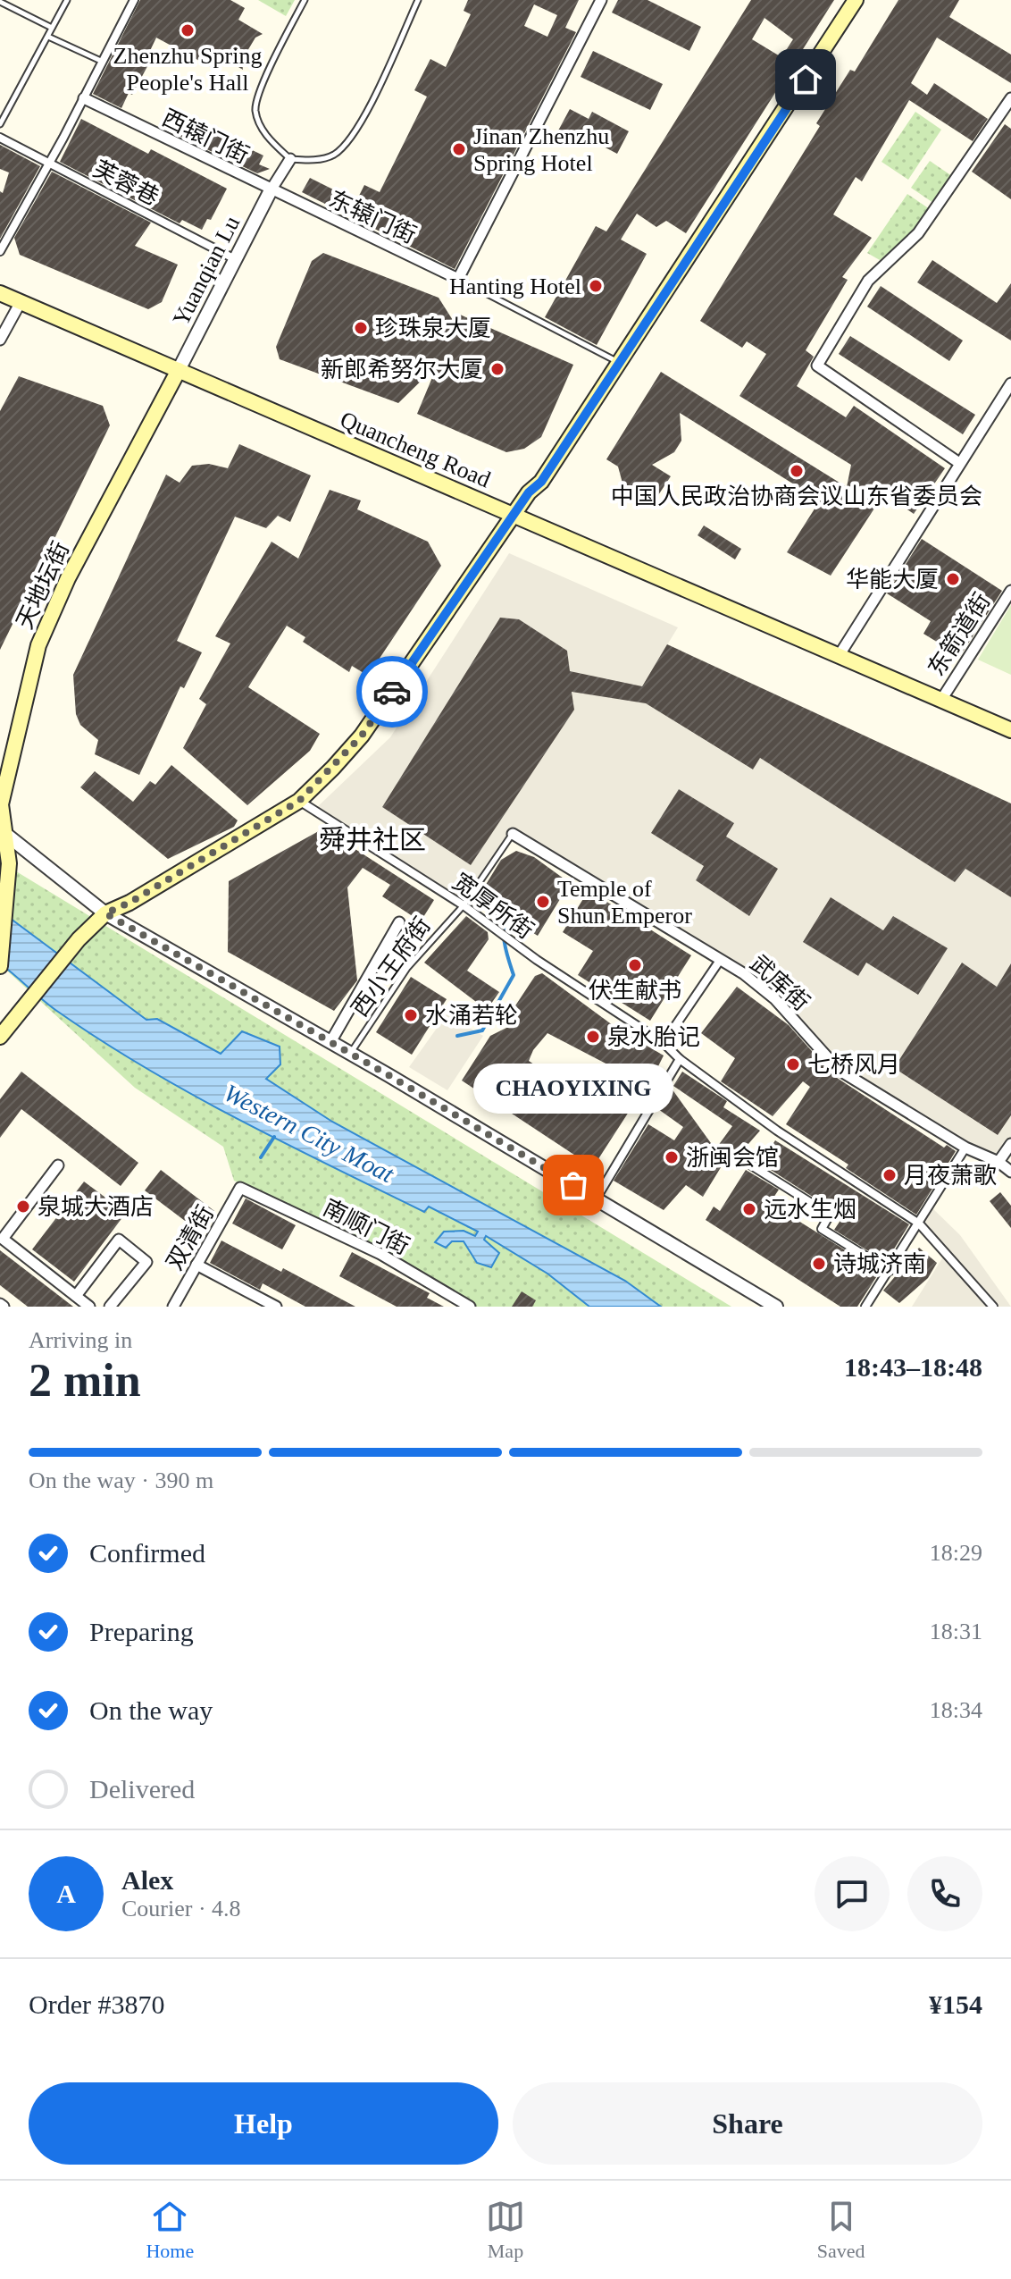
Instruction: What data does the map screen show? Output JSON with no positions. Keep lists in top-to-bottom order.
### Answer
{
  "streets": {
    "main road": ["Quancheng Road", "天地坛街"],
    "street": [
      "西辕门街",
      "芙蓉巷",
      "东辕门街",
      "Yuanqian Lu",
      "东箭道街",
      "宽厚所街",
      "武库街",
      "南顺门街",
      "双清街"
    ],
    "lane": ["西小王府街"]
  },
  "crossings": [
    ["西辕门街", "东辕门街"],
    ["西辕门街", "Yuanqian Lu"],
    ["芙蓉巷", "Yuanqian Lu"],
    ["东辕门街", "Yuanqian Lu"],
    ["Yuanqian Lu", "Quancheng Road"],
    ["Yuanqian Lu", "天地坛街"],
    ["Quancheng Road", "天地坛街"],
    ["Quancheng Road", "东箭道街"],
    ["宽厚所街", "西小王府街"],
    ["西小王府街", "武库街"],
    ["南顺门街", "双清街"]
  ],
  "districts": ["舜井社区"],
  "water": ["Western City Moat"],
  "places": [
    "Zhenzhu Spring People's Hall",
    "Jinan Zhenzhu Spring Hotel",
    "Hanting Hotel",
    "珍珠泉大厦",
    "新郎希努尔大厦",
    "中国人民政治协商会议山东省委员会",
    "华能大厦",
    "Temple of Shun Emperor",
    "伏生献书",
    "水涌若轮",
    "泉水胎记",
    "七桥风月",
    "浙闽会馆",
    "月夜萧歌",
    "CHAOYIXING",
    "泉城大酒店",
    "远水生烟",
    "诗城济南"
  ],
  "page": {
    "bubble": "CHAOYIXING",
    "heading": ["2 min", "Arriving in", "18:43–18:48"],
    "panel": [
      "Alex",
      "Courier · 4.8",
      "Order #3870",
      "¥154"
    ],
    "bar": "On the way · 390 m",
    "list": [
      ["Confirmed", "18:29"],
      ["Preparing", "18:31"],
      ["On the way", "18:34"],
      "Delivered"
    ],
    "round": "A",
    "buttons": ["Help", "Share"],
    "tabs": ["Home", "Map", "Saved"]
  }
}
